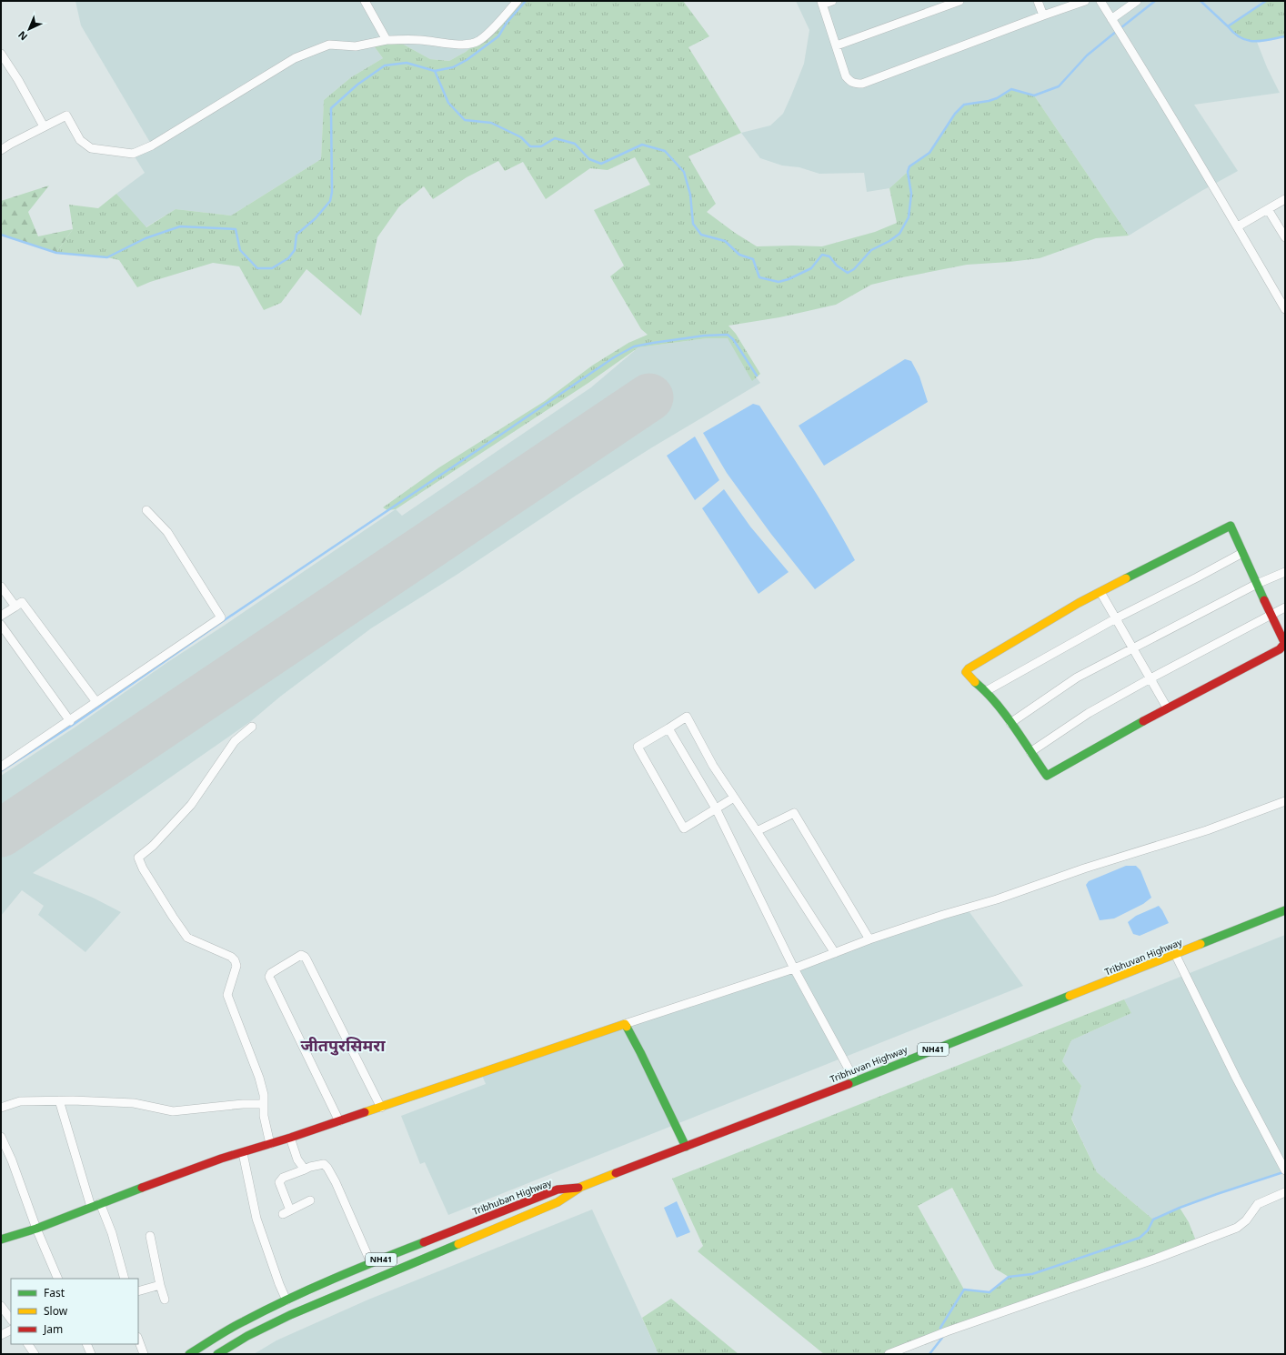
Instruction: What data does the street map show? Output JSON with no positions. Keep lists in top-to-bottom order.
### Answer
{
  "streets": {
    "main road": ["Tribhuvan Highway", "NH41", "Tribhuban Highway"]
  },
  "crossings": [
    ["Tribhuvan Highway", "NH41"],
    ["Tribhuvan Highway", "Tribhuban Highway"],
    ["NH41", "Tribhuban Highway"]
  ],
  "districts": ["जीतपुरसिमरा"],
  "legend": ["Fast", "Slow", "Jam"],
  "north": "bottom left"
}
